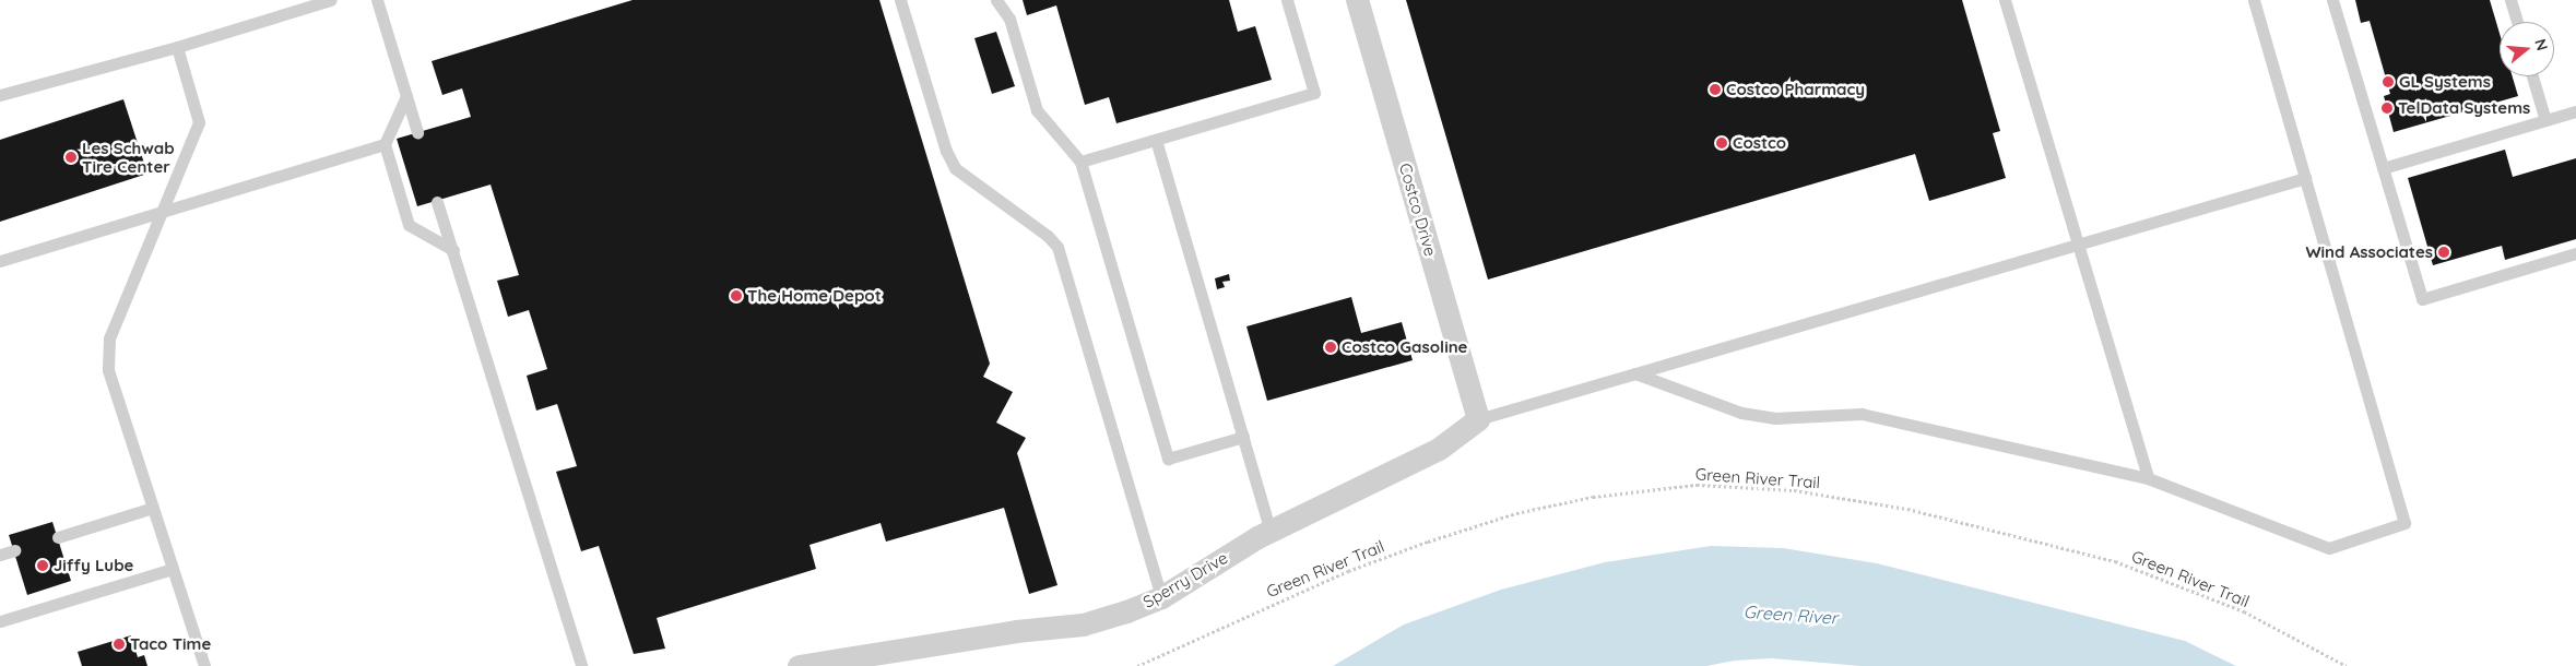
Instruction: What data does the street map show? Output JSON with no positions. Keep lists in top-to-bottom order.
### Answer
{
  "streets": {
    "street": ["Costco Drive", "Sperry Drive"],
    "path": ["Green River Trail"]
  },
  "crossings": [
    ["Costco Drive", "Sperry Drive"]
  ],
  "water": ["Green River"],
  "places": [
    "GL Systems",
    "Costco Pharmacy",
    "TelData Systems",
    "Costco",
    "Les Schwab Tire Center",
    "Wind Associates",
    "The Home Depot",
    "Costco Gasoline",
    "Jiffy Lube",
    "Taco Time"
  ],
  "north": "right"
}
